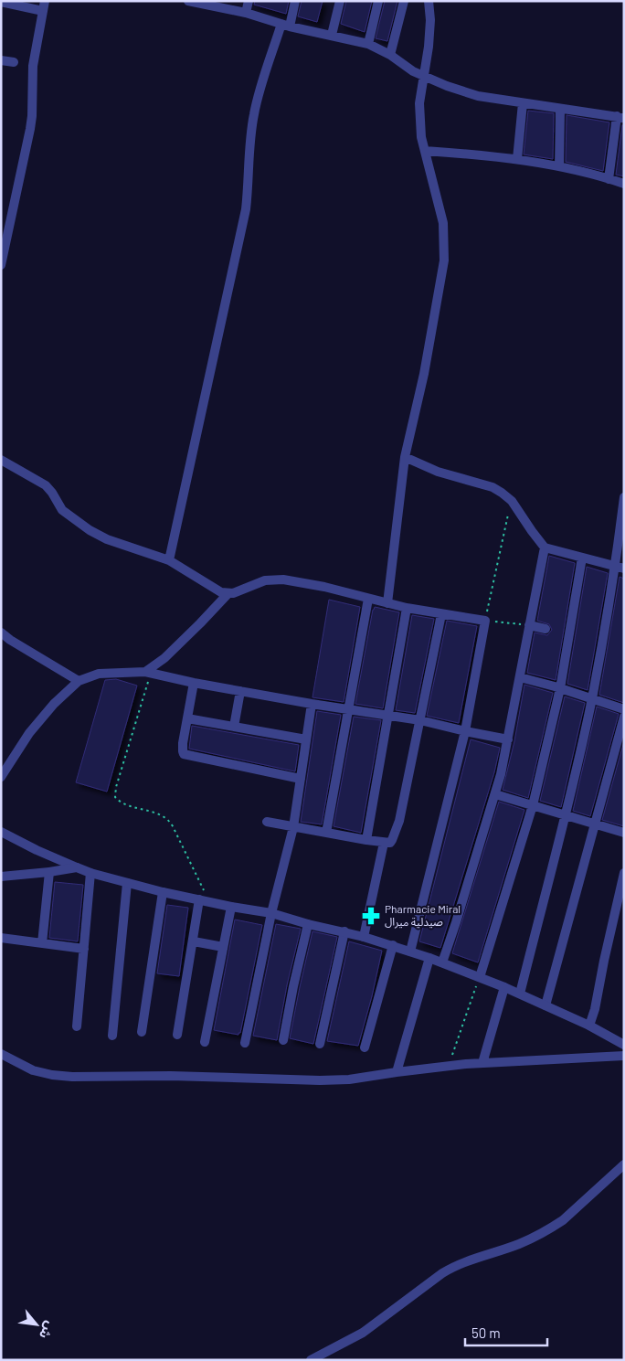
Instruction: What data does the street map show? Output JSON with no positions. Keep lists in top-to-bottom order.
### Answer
{
  "places": {
    "pharmacy": ["Pharmacie Miral صيدلية ميرال"]
  },
  "scale_bar": "50 m",
  "north": "bottom right"
}
